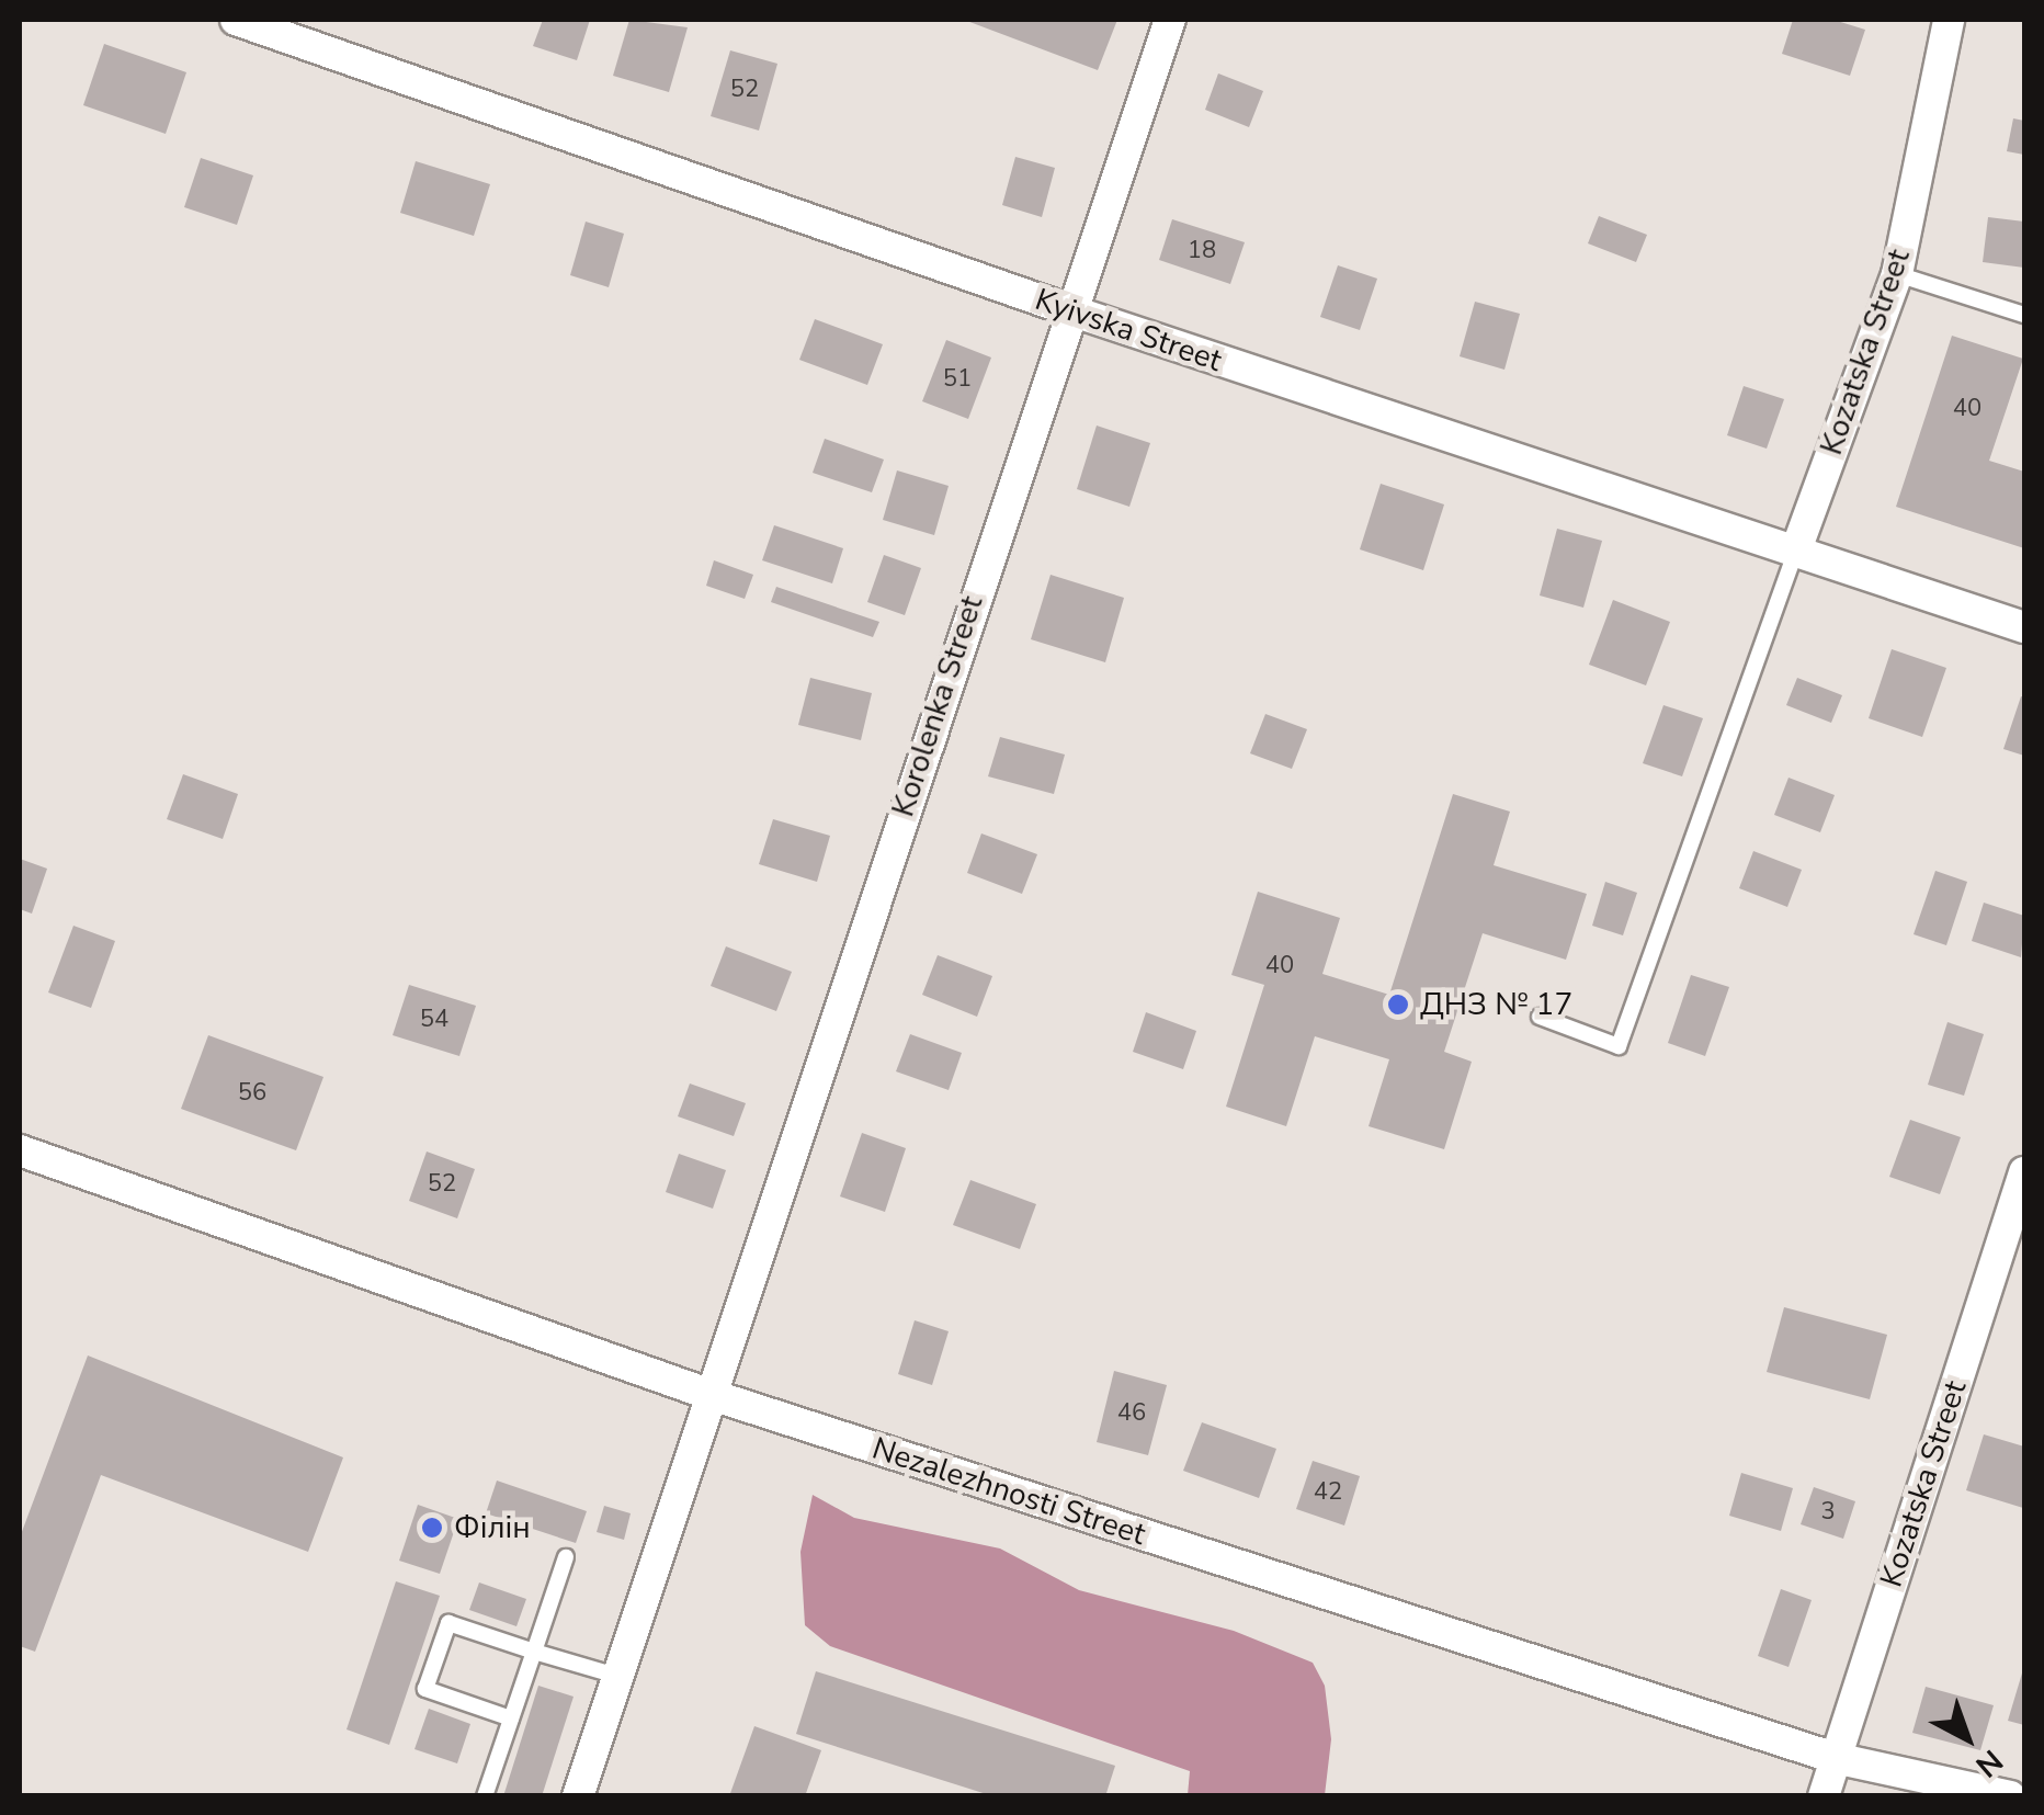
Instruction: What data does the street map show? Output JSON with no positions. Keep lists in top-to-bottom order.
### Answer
{
  "streets": {
    "street": [
      "Kyivska Street",
      "Kozatska Street",
      "Korolenka Street",
      "Nezalezhnosti Street"
    ]
  },
  "crossings": [
    ["Kyivska Street", "Kozatska Street"],
    ["Kyivska Street", "Korolenka Street"],
    ["Kozatska Street", "Nezalezhnosti Street"],
    ["Korolenka Street", "Nezalezhnosti Street"]
  ],
  "places": ["ДНЗ № 17", "Філін"],
  "house_numbers": [
    "52",
    "18",
    "51",
    "40",
    "40",
    "54",
    "56",
    "52",
    "46",
    "42",
    "3"
  ],
  "north": "bottom right"
}
